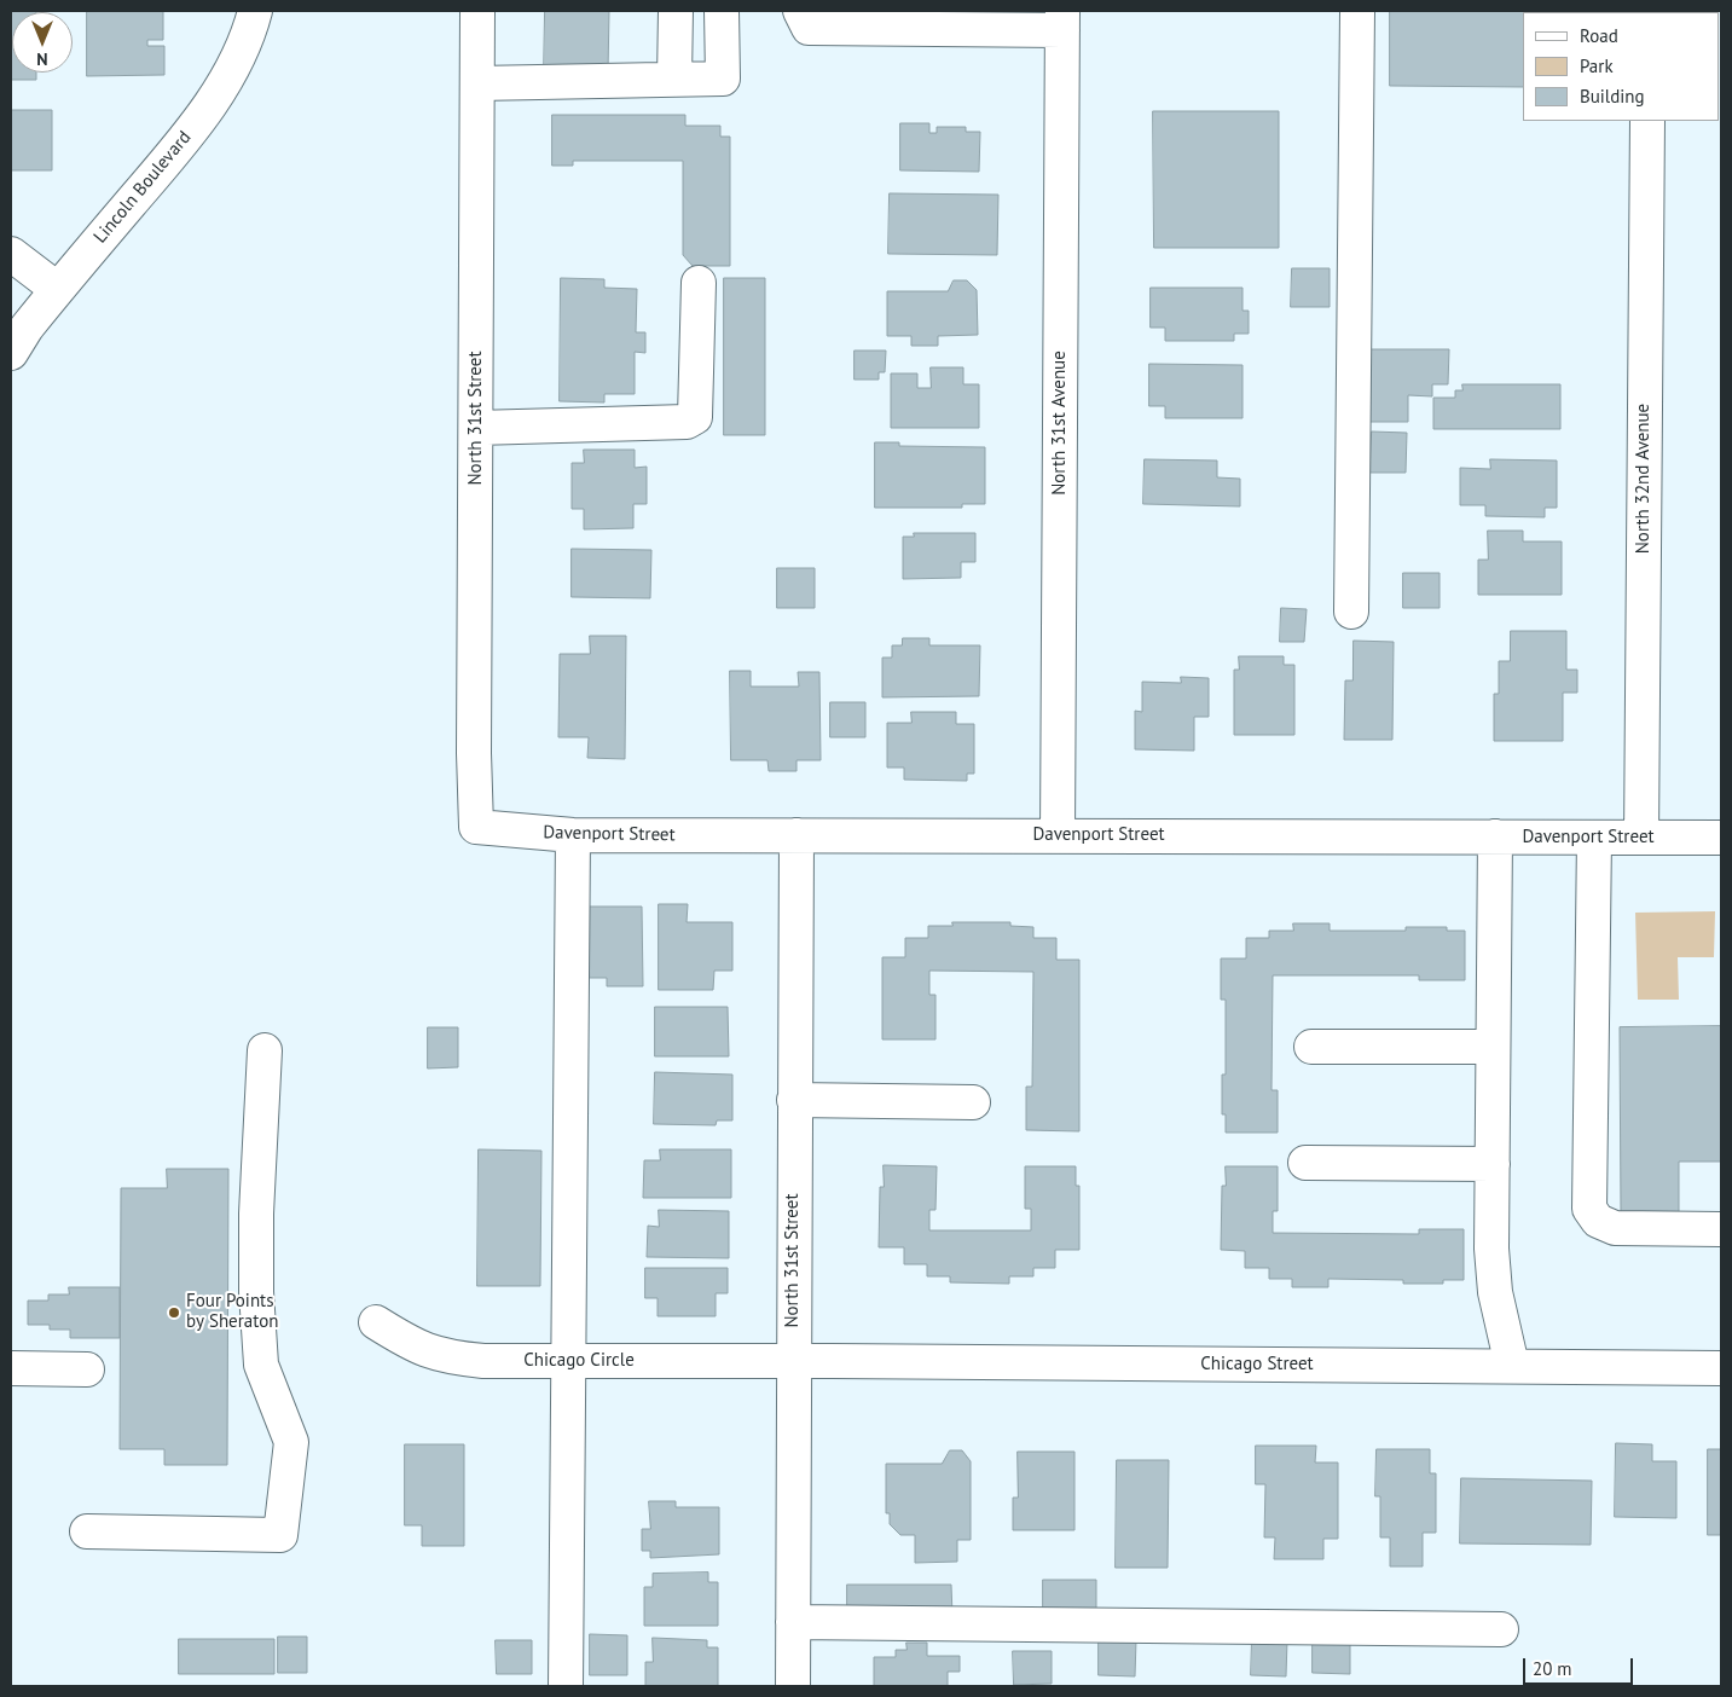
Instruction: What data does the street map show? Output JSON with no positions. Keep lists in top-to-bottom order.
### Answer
{
  "streets": {
    "street": [
      "Lincoln Boulevard",
      "North 31st Street",
      "North 31st Avenue",
      "North 32nd Avenue",
      "Davenport Street",
      "Chicago Circle",
      "Chicago Street"
    ]
  },
  "crossings": [
    ["North 31st Street", "Davenport Street"],
    ["North 31st Street", "Chicago Circle"],
    ["North 31st Street", "Chicago Street"],
    ["North 31st Avenue", "Davenport Street"],
    ["North 32nd Avenue", "Davenport Street"],
    ["Chicago Circle", "Chicago Street"]
  ],
  "places": ["Four Points by Sheraton"],
  "legend": ["Road", "Park", "Building"],
  "scale_bar": "20 m",
  "north": "bottom"
}
